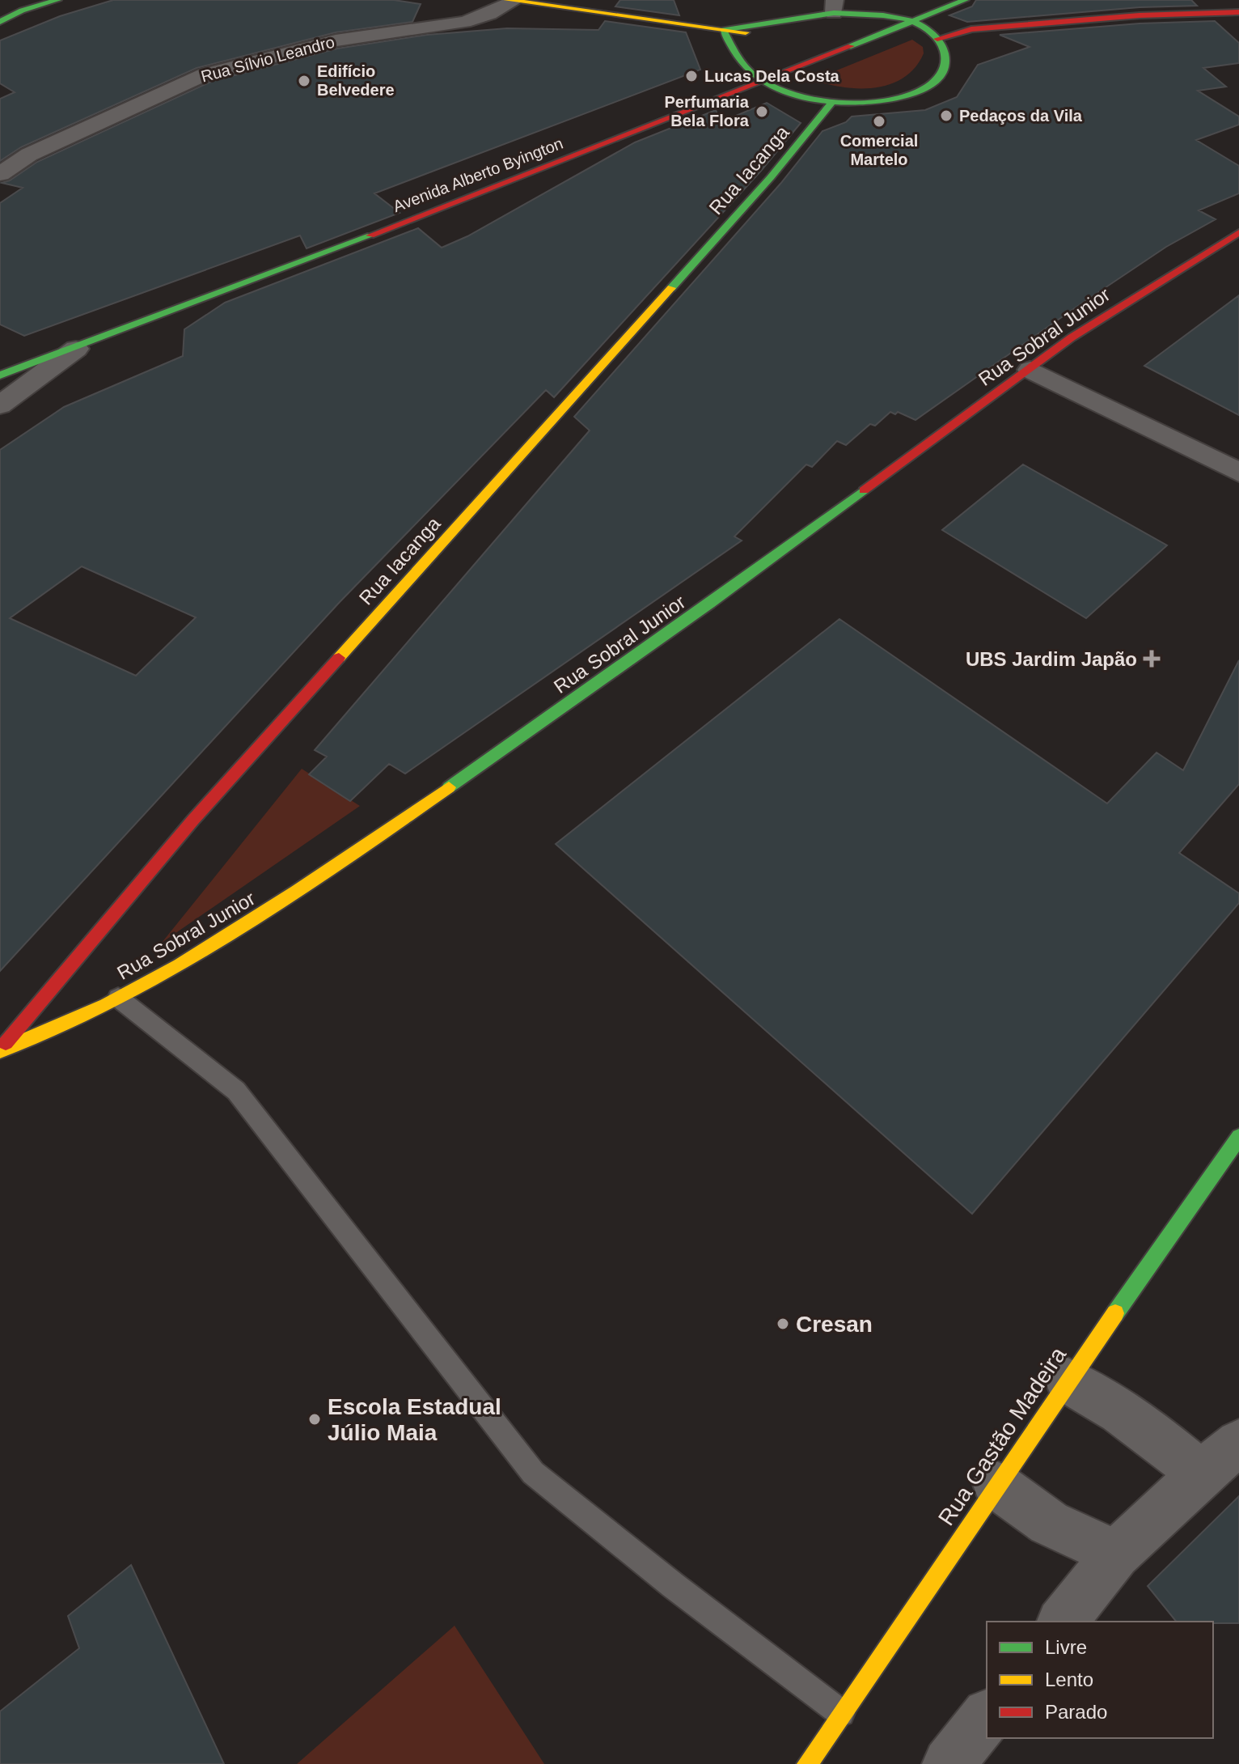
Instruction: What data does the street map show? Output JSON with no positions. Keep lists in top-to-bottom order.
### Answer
{
  "streets": {
    "street": [
      "Rua Sílvio Leandro",
      "Rua Iacanga",
      "Avenida Alberto Byington",
      "Rua Sobral Junior",
      "Rua Gastão Madeira"
    ]
  },
  "crossings": [
    ["Rua Iacanga", "Rua Sobral Junior"]
  ],
  "places": {
    "other": [
      "Lucas Dela Costa",
      "Edifício Belvedere",
      "Perfumaria Bela Flora",
      "Pedaços da Vila",
      "Comercial Martelo",
      "Cresan",
      "Escola Estadual Júlio Maia"
    ],
    "health": ["UBS Jardim Japão"]
  },
  "legend": ["Livre", "Lento", "Parado"]
}
